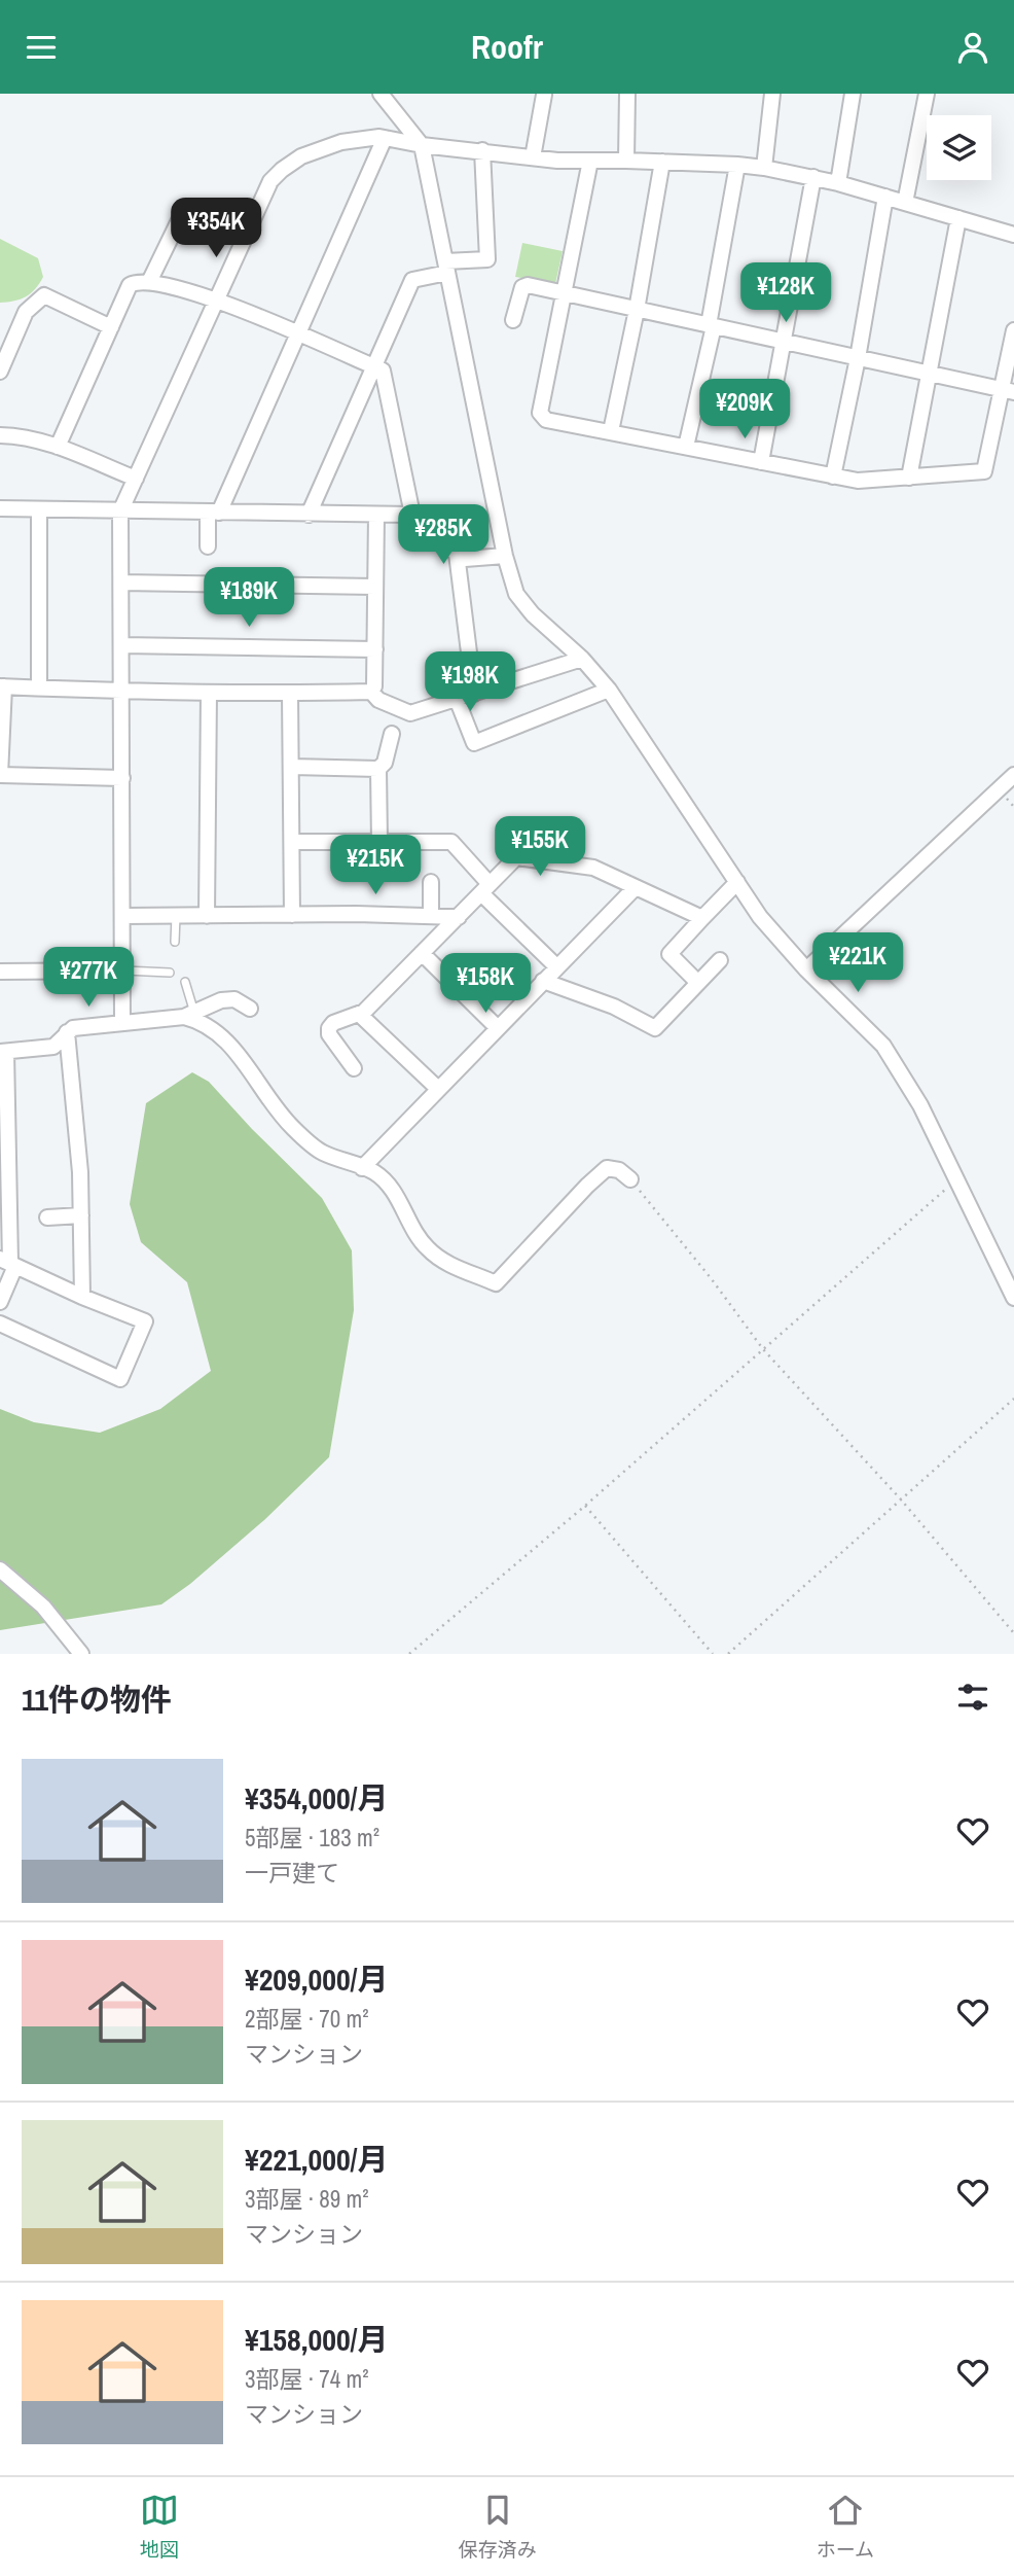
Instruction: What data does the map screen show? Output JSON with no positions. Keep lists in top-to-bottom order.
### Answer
{
  "page": {
    "header": "Roofr",
    "price": [
      "¥354K",
      "¥128K",
      "¥209K",
      "¥285K",
      "¥189K",
      "¥198K",
      "¥155K",
      "¥215K",
      "¥221K",
      "¥277K",
      "¥158K"
    ],
    "heading": "11件の物件",
    "list": [
      {
        "name": "¥354,000/月",
        "note": "5部屋 · 183 m² · 一戸建て"
      },
      {
        "name": "¥209,000/月",
        "note": "2部屋 · 70 m² · マンション"
      },
      {
        "name": "¥221,000/月",
        "note": "3部屋 · 89 m² · マンション"
      },
      {
        "name": "¥158,000/月",
        "note": "3部屋 · 74 m² · マンション"
      }
    ],
    "tabs": ["地図", "保存済み", "ホーム"]
  }
}
